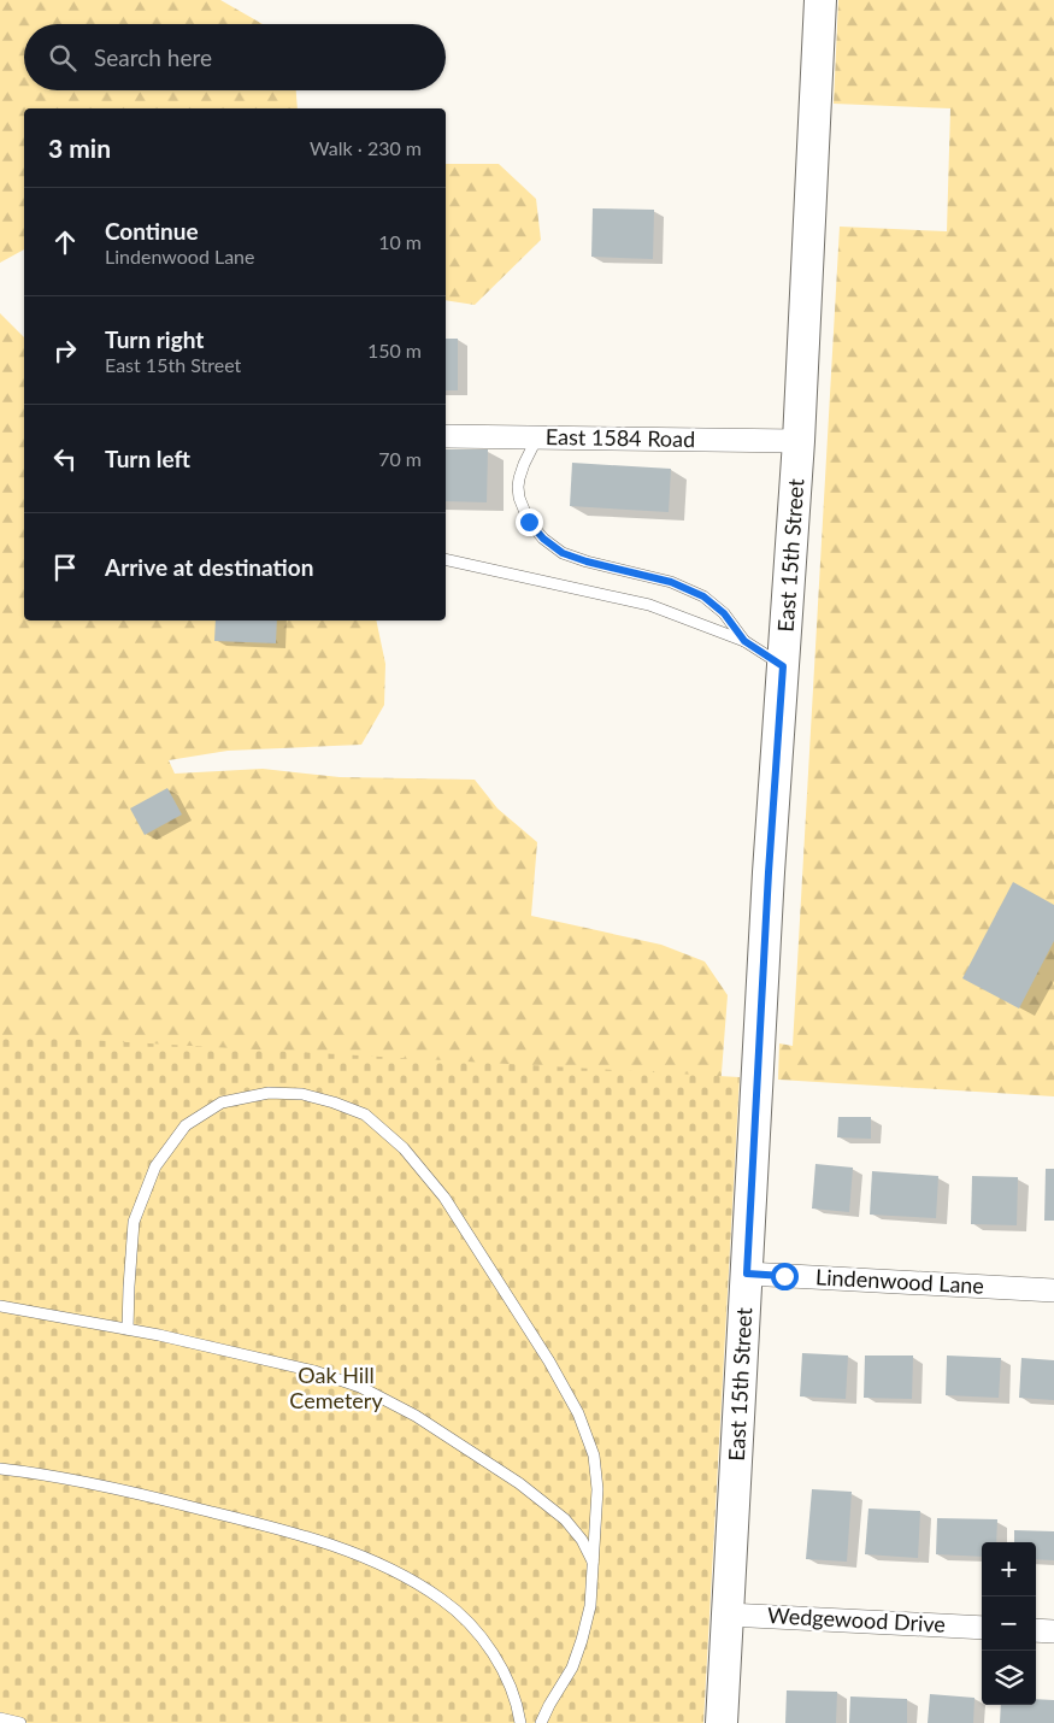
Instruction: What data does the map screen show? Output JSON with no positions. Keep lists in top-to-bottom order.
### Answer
{
  "streets": {
    "main road": ["East 15th Street"],
    "street": ["East 1584 Road", "Lindenwood Lane", "Wedgewood Drive"]
  },
  "crossings": [
    ["East 1584 Road", "East 15th Street"],
    ["East 15th Street", "Lindenwood Lane"],
    ["East 15th Street", "Wedgewood Drive"]
  ],
  "parks": ["Oak Hill Cemetery"],
  "page": {
    "search": "Search here",
    "heading": ["3 min", "Walk · 230 m"],
    "list": [
      ["Continue", "Lindenwood Lane", "10 m"],
      ["Turn right", "East 15th Street", "150 m"],
      ["Turn left", "70 m"],
      "Arrive at destination"
    ],
    "map_buttons": ["+", "−"]
  }
}
